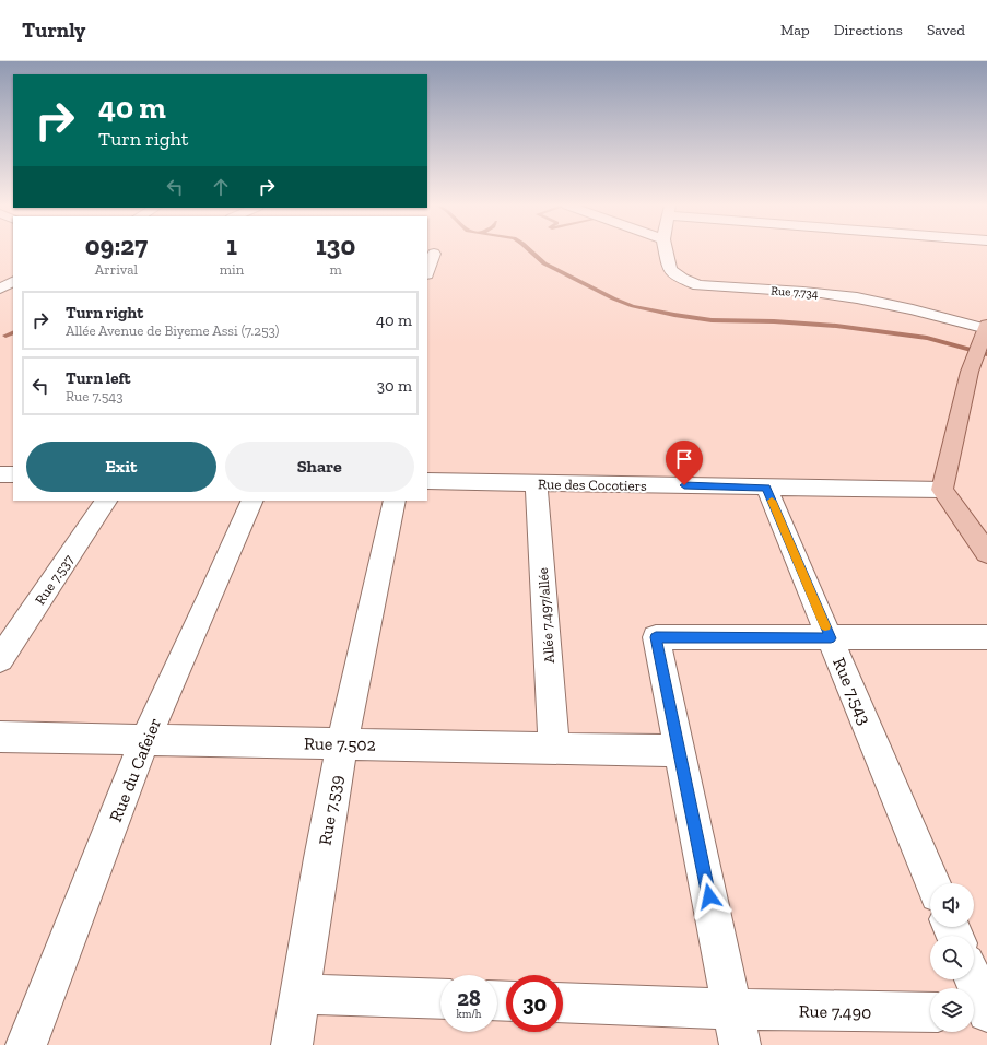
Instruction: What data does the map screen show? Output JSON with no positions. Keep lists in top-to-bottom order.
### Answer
{
  "streets": {
    "street": [
      "Rue 7.734",
      "Rue des Cocotiers",
      "Rue 7.537",
      "Allée 7.497/allée",
      "Rue 7.543",
      "Rue 7.502",
      "Rue du Cafeier",
      "Rue 7.539",
      "Rue 7.490"
    ]
  },
  "crossings": [
    ["Rue des Cocotiers", "Allée 7.497/allée"],
    ["Rue des Cocotiers", "Rue 7.543"],
    ["Allée 7.497/allée", "Rue 7.502"],
    ["Rue 7.502", "Rue du Cafeier"],
    ["Rue 7.502", "Rue 7.539"]
  ],
  "page": {
    "header": "Turnly",
    "nav": ["Map", "Directions", "Saved"],
    "turn": ["40 m", "Turn right"],
    "eta": [
      "09:27",
      "Arrival",
      "1",
      "min",
      "130",
      "m"
    ],
    "list": [
      {
        "name": "Turn right",
        "note": "Allée Avenue de Biyeme Assi (7.253)",
        "value": "40 m"
      },
      {
        "name": "Turn left",
        "note": "Rue 7.543",
        "value": "30 m"
      }
    ],
    "buttons": ["Exit", "Share"],
    "speed": "28 km/h",
    "limit": "30"
  }
}
